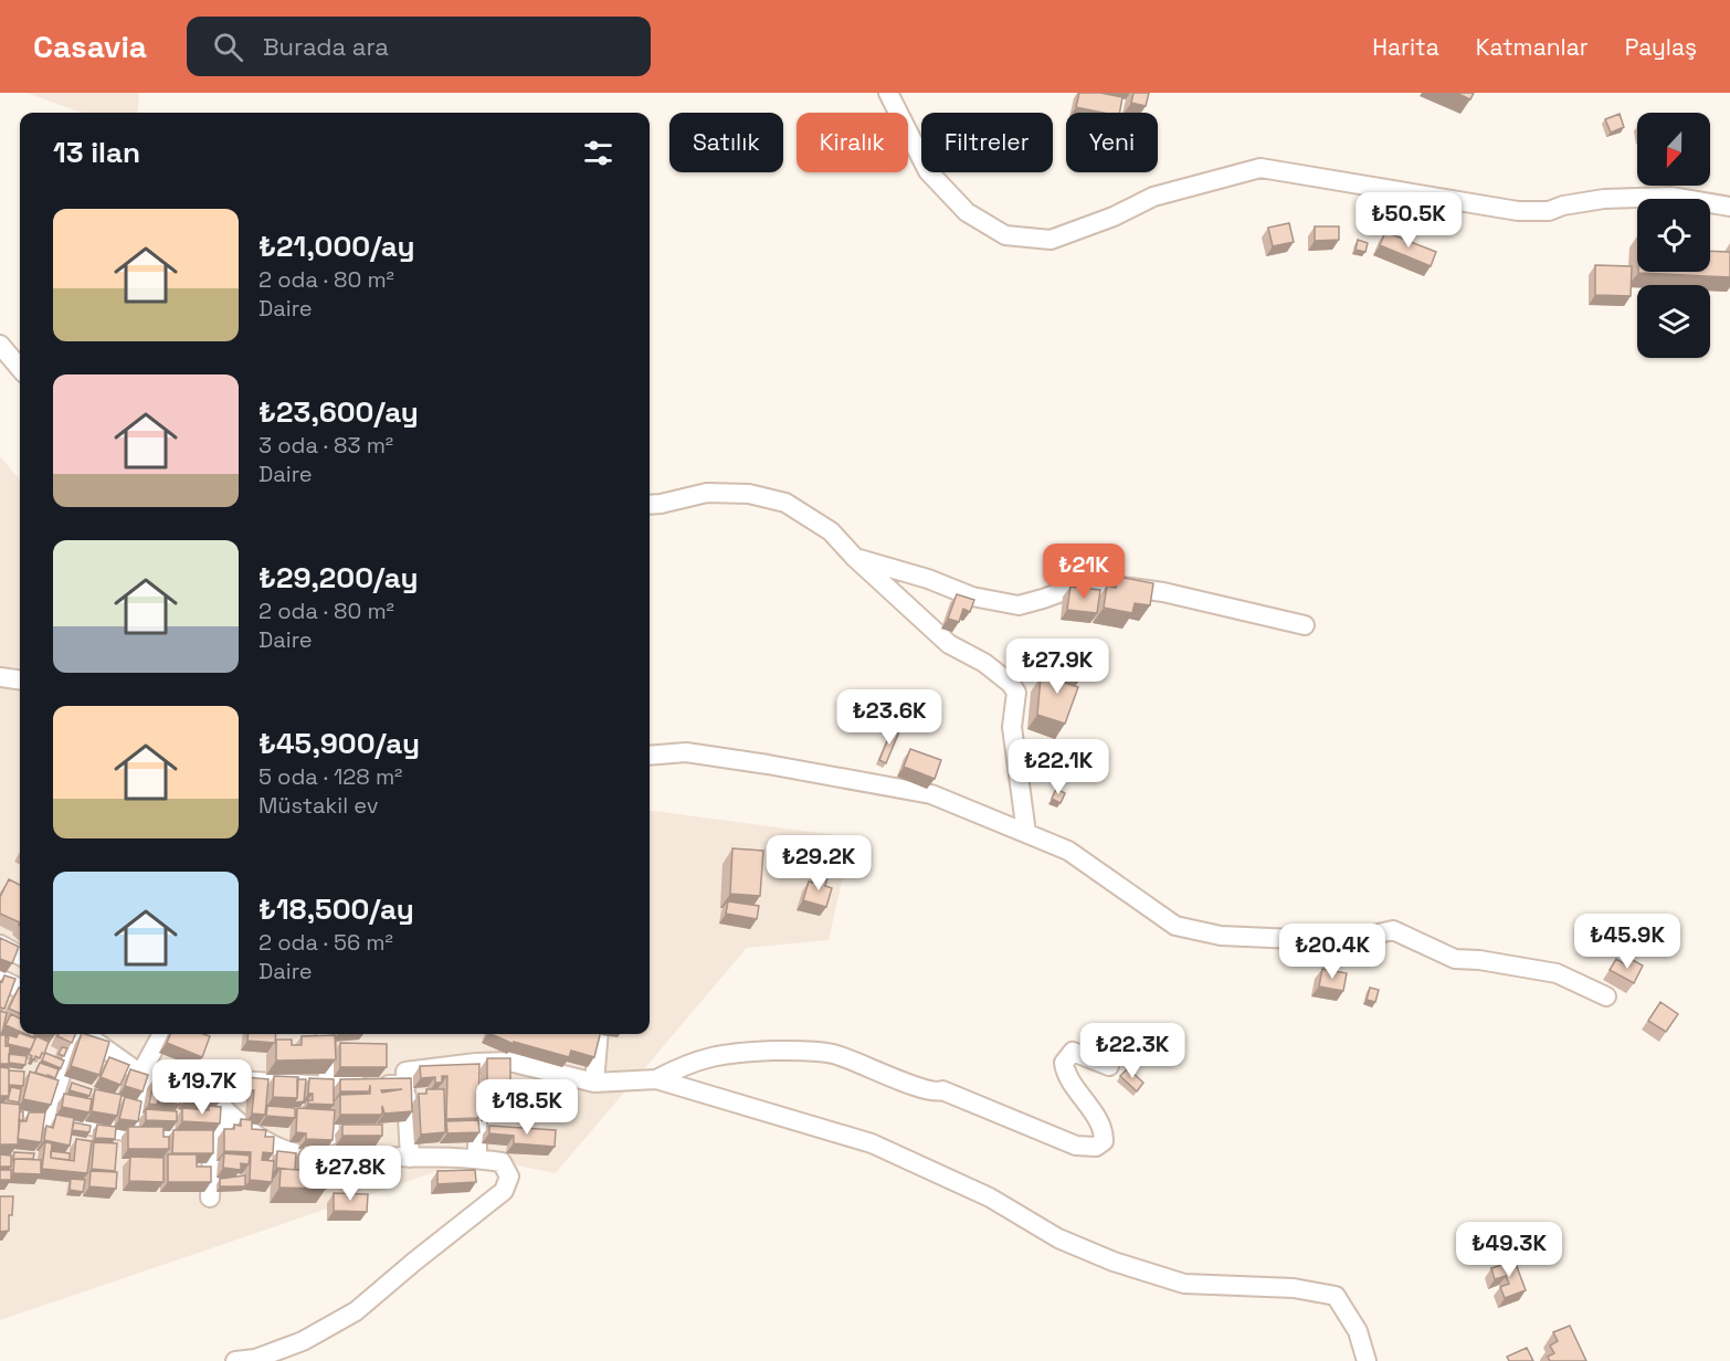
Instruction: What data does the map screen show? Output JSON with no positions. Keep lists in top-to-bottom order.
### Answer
{
  "north": "bottom",
  "page": {
    "header": "Casavia",
    "search": "Burada ara",
    "nav": ["Harita", "Katmanlar", "Paylaş"],
    "chip": [
      "Satılık",
      "Kiralık",
      "Filtreler",
      "Yeni"
    ],
    "heading": "13 ilan",
    "price": [
      "₺50.5K",
      "₺21K",
      "₺27.9K",
      "₺23.6K",
      "₺22.1K",
      "₺29.2K",
      "₺45.9K",
      "₺20.4K",
      "₺22.3K",
      "₺19.7K",
      "₺18.5K",
      "₺27.8K",
      "₺49.3K"
    ],
    "list": [
      {
        "name": "₺21,000/ay",
        "note": "2 oda · 80 m² · Daire"
      },
      {
        "name": "₺23,600/ay",
        "note": "3 oda · 83 m² · Daire"
      },
      {
        "name": "₺29,200/ay",
        "note": "2 oda · 80 m² · Daire"
      },
      {
        "name": "₺45,900/ay",
        "note": "5 oda · 128 m² · Müstakil ev"
      },
      {
        "name": "₺18,500/ay",
        "note": "2 oda · 56 m² · Daire"
      }
    ]
  }
}
